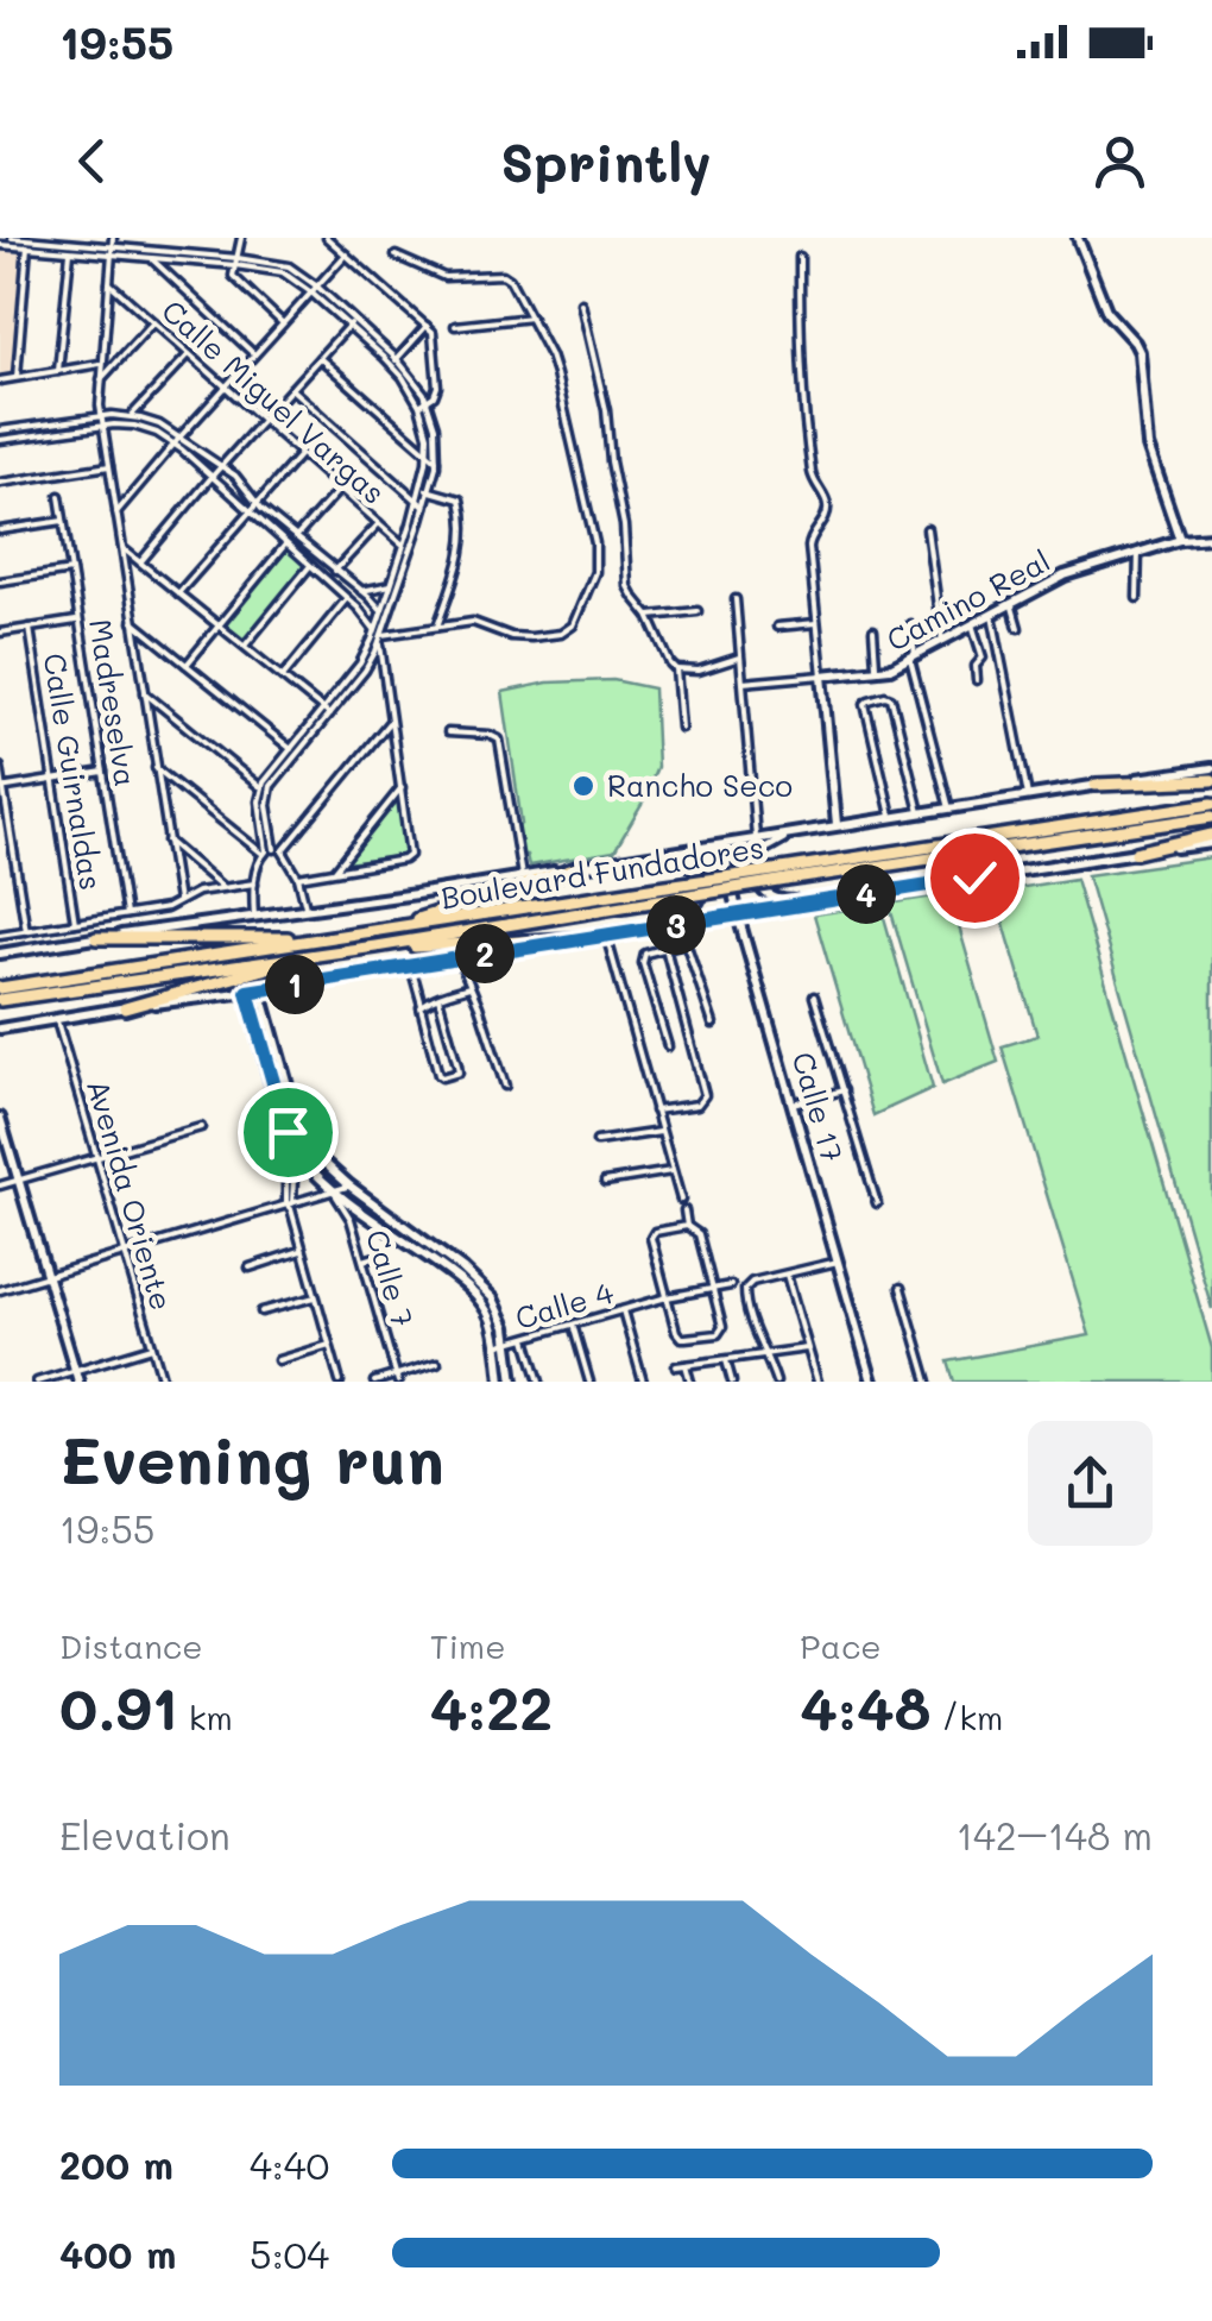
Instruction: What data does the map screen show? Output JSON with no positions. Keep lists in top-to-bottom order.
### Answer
{
  "streets": {
    "highway": ["Boulevard Fundadores"],
    "main road": ["Camino Real", "Calle 17"],
    "street": [
      "Calle Miguel Vargas",
      "Madreselva",
      "Calle Guirnaldas",
      "Avenida Oriente",
      "Calle 7",
      "Calle 4"
    ]
  },
  "places": ["Rancho Seco"],
  "page": {
    "status": "19:55",
    "header": "Sprintly",
    "pins": [
      "4",
      "3",
      "2",
      "1"
    ],
    "heading": ["Evening run", "19:55"],
    "stats": [
      ["Distance", "0.91 km"],
      ["Time", "4:22"],
      ["Pace", "4:48 /km"]
    ],
    "chart": ["Elevation", "142–148 m"],
    "list": [
      {
        "name": "200 m",
        "note": "4:40"
      },
      {
        "name": "400 m",
        "note": "5:04"
      }
    ]
  }
}
